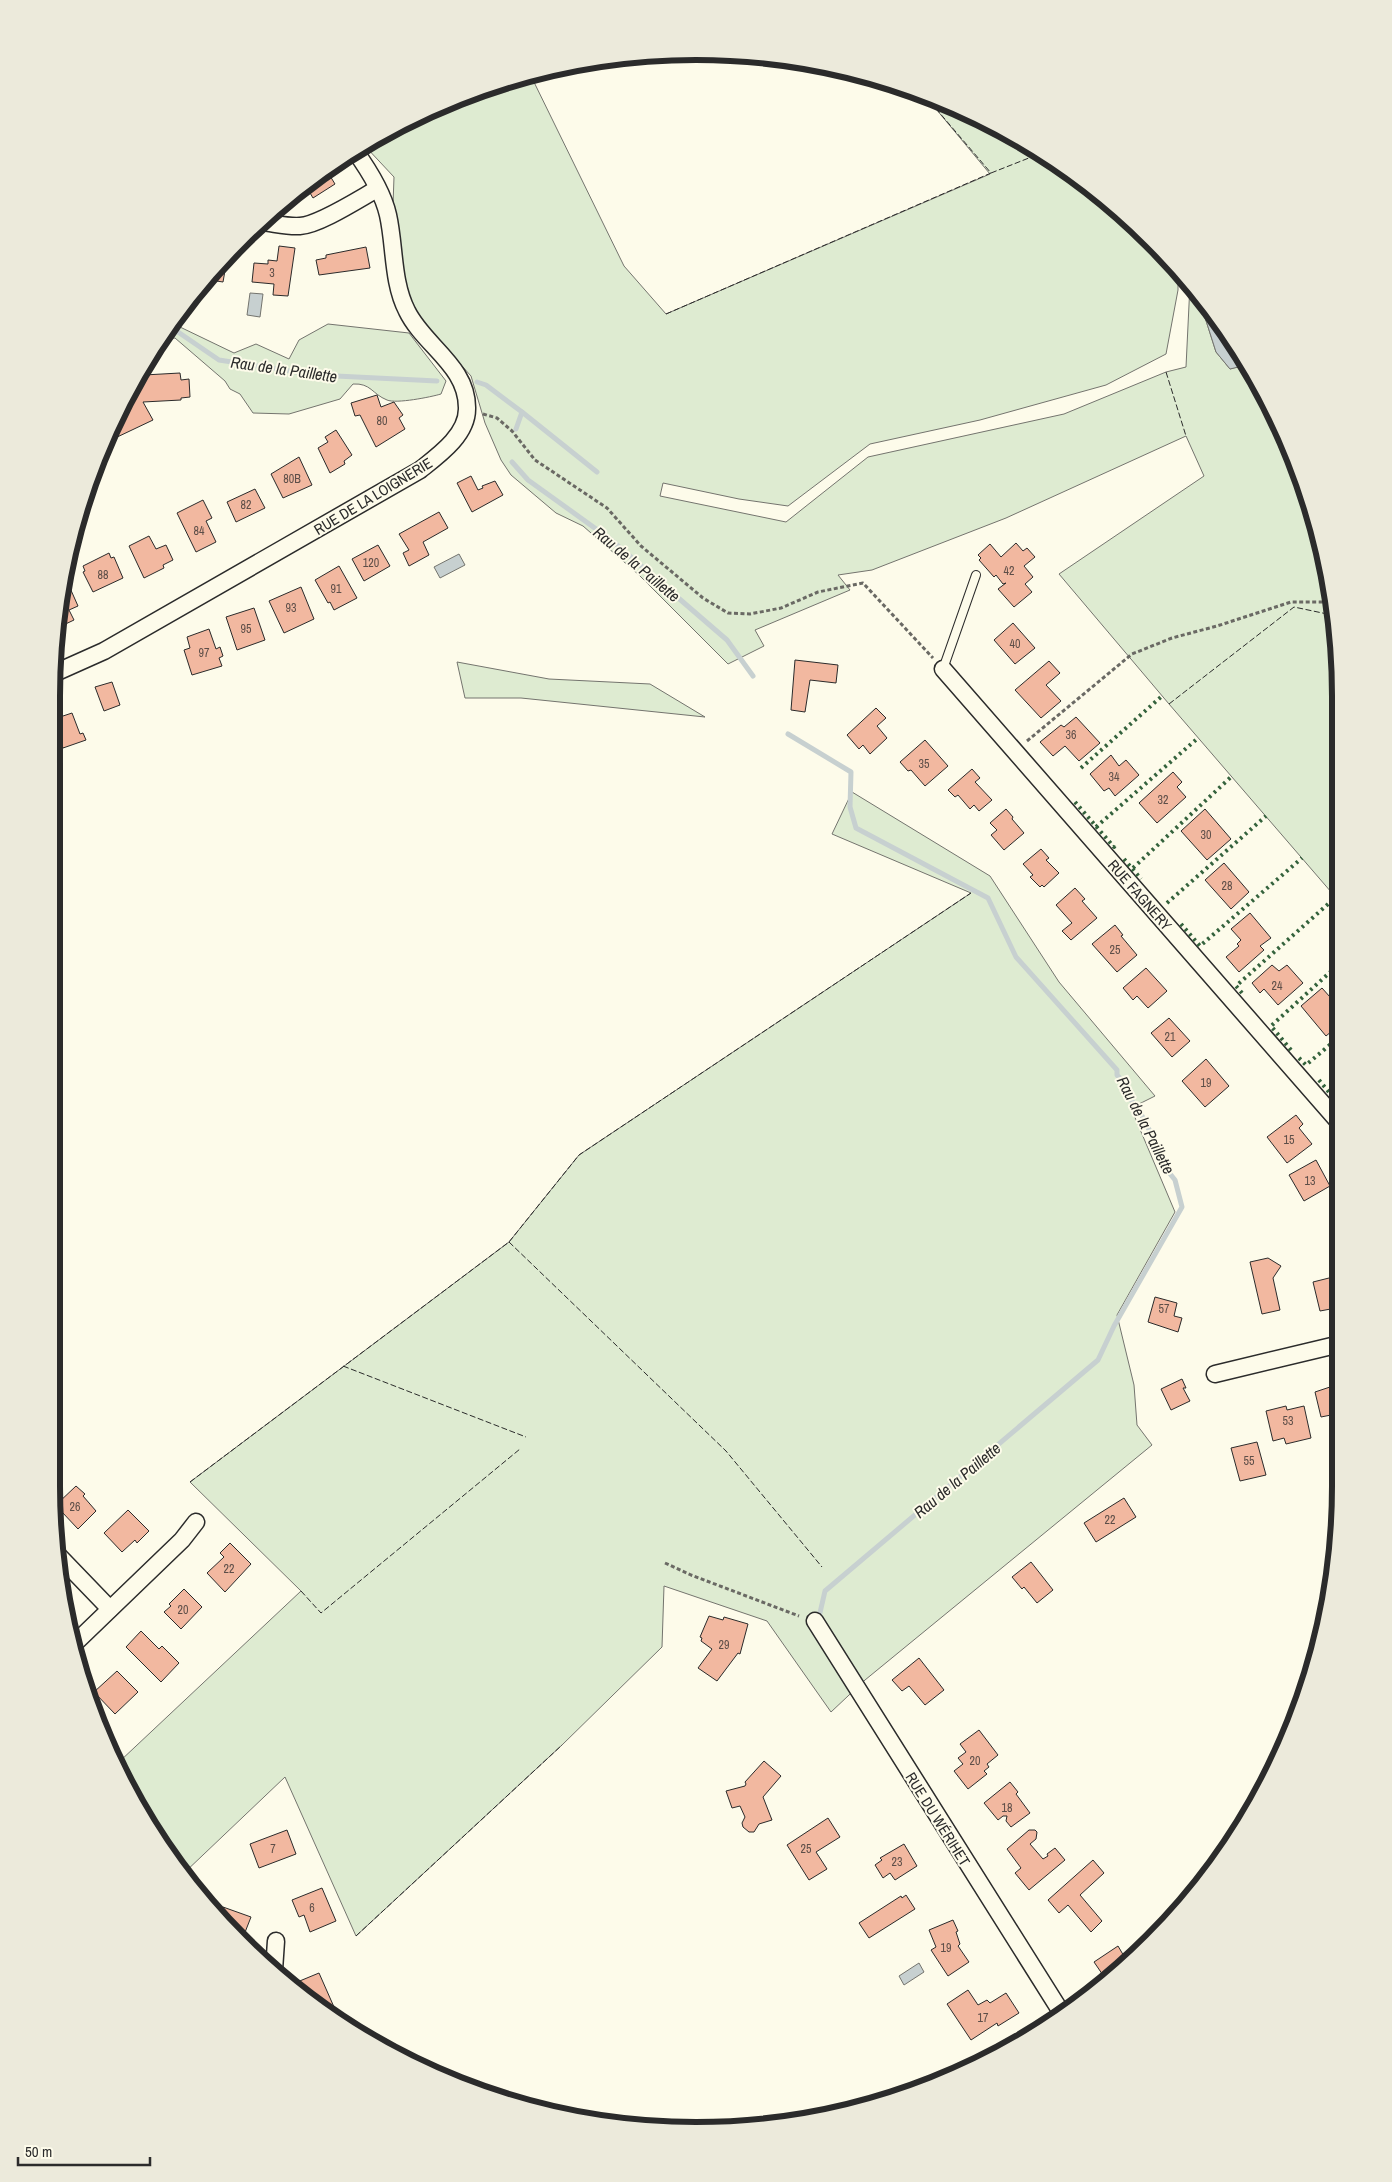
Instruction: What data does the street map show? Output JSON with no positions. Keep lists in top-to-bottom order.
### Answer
{
  "streets": {
    "street": ["RUE DE LA LOIGNERIE", "RUE FAGNERY", "RUE DU WÉRIHET"]
  },
  "water": ["Rau de la Paillette"],
  "house_numbers": [
    "3",
    "80",
    "80B",
    "82",
    "84",
    "120",
    "42",
    "88",
    "91",
    "93",
    "95",
    "40",
    "97",
    "36",
    "35",
    "34",
    "32",
    "30",
    "28",
    "25",
    "24",
    "21",
    "19",
    "15",
    "13",
    "57",
    "53",
    "55",
    "26",
    "22",
    "22",
    "20",
    "29",
    "20",
    "18",
    "7",
    "25",
    "23",
    "6",
    "19",
    "17"
  ],
  "scale_bar": "50 m"
}
